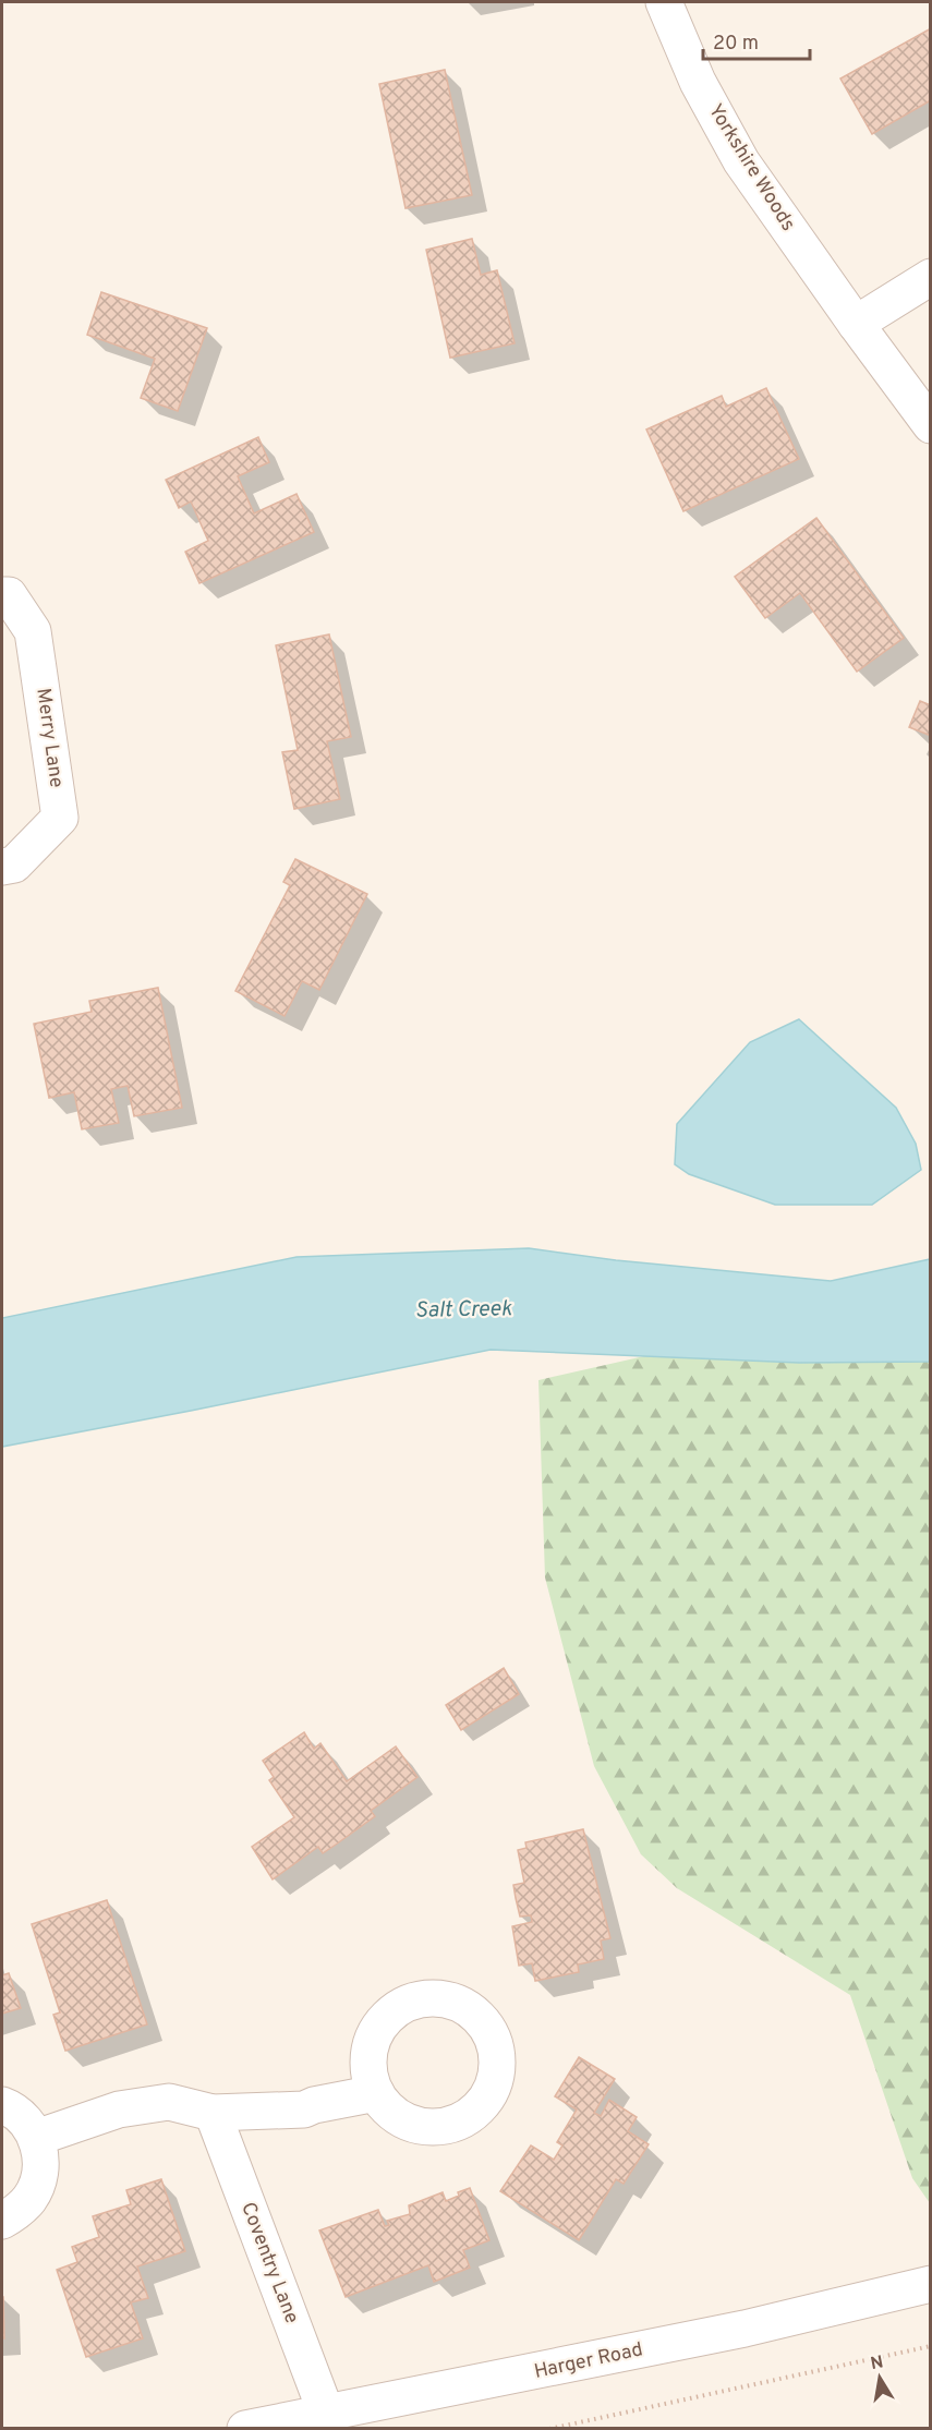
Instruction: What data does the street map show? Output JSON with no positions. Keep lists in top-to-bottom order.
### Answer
{
  "streets": {
    "street": [
      "Yorkshire Woods",
      "Merry Lane",
      "Coventry Lane",
      "Harger Road"
    ]
  },
  "crossings": [
    ["Coventry Lane", "Harger Road"]
  ],
  "water": ["Salt Creek"],
  "scale_bar": "20 m",
  "north": "top"
}
